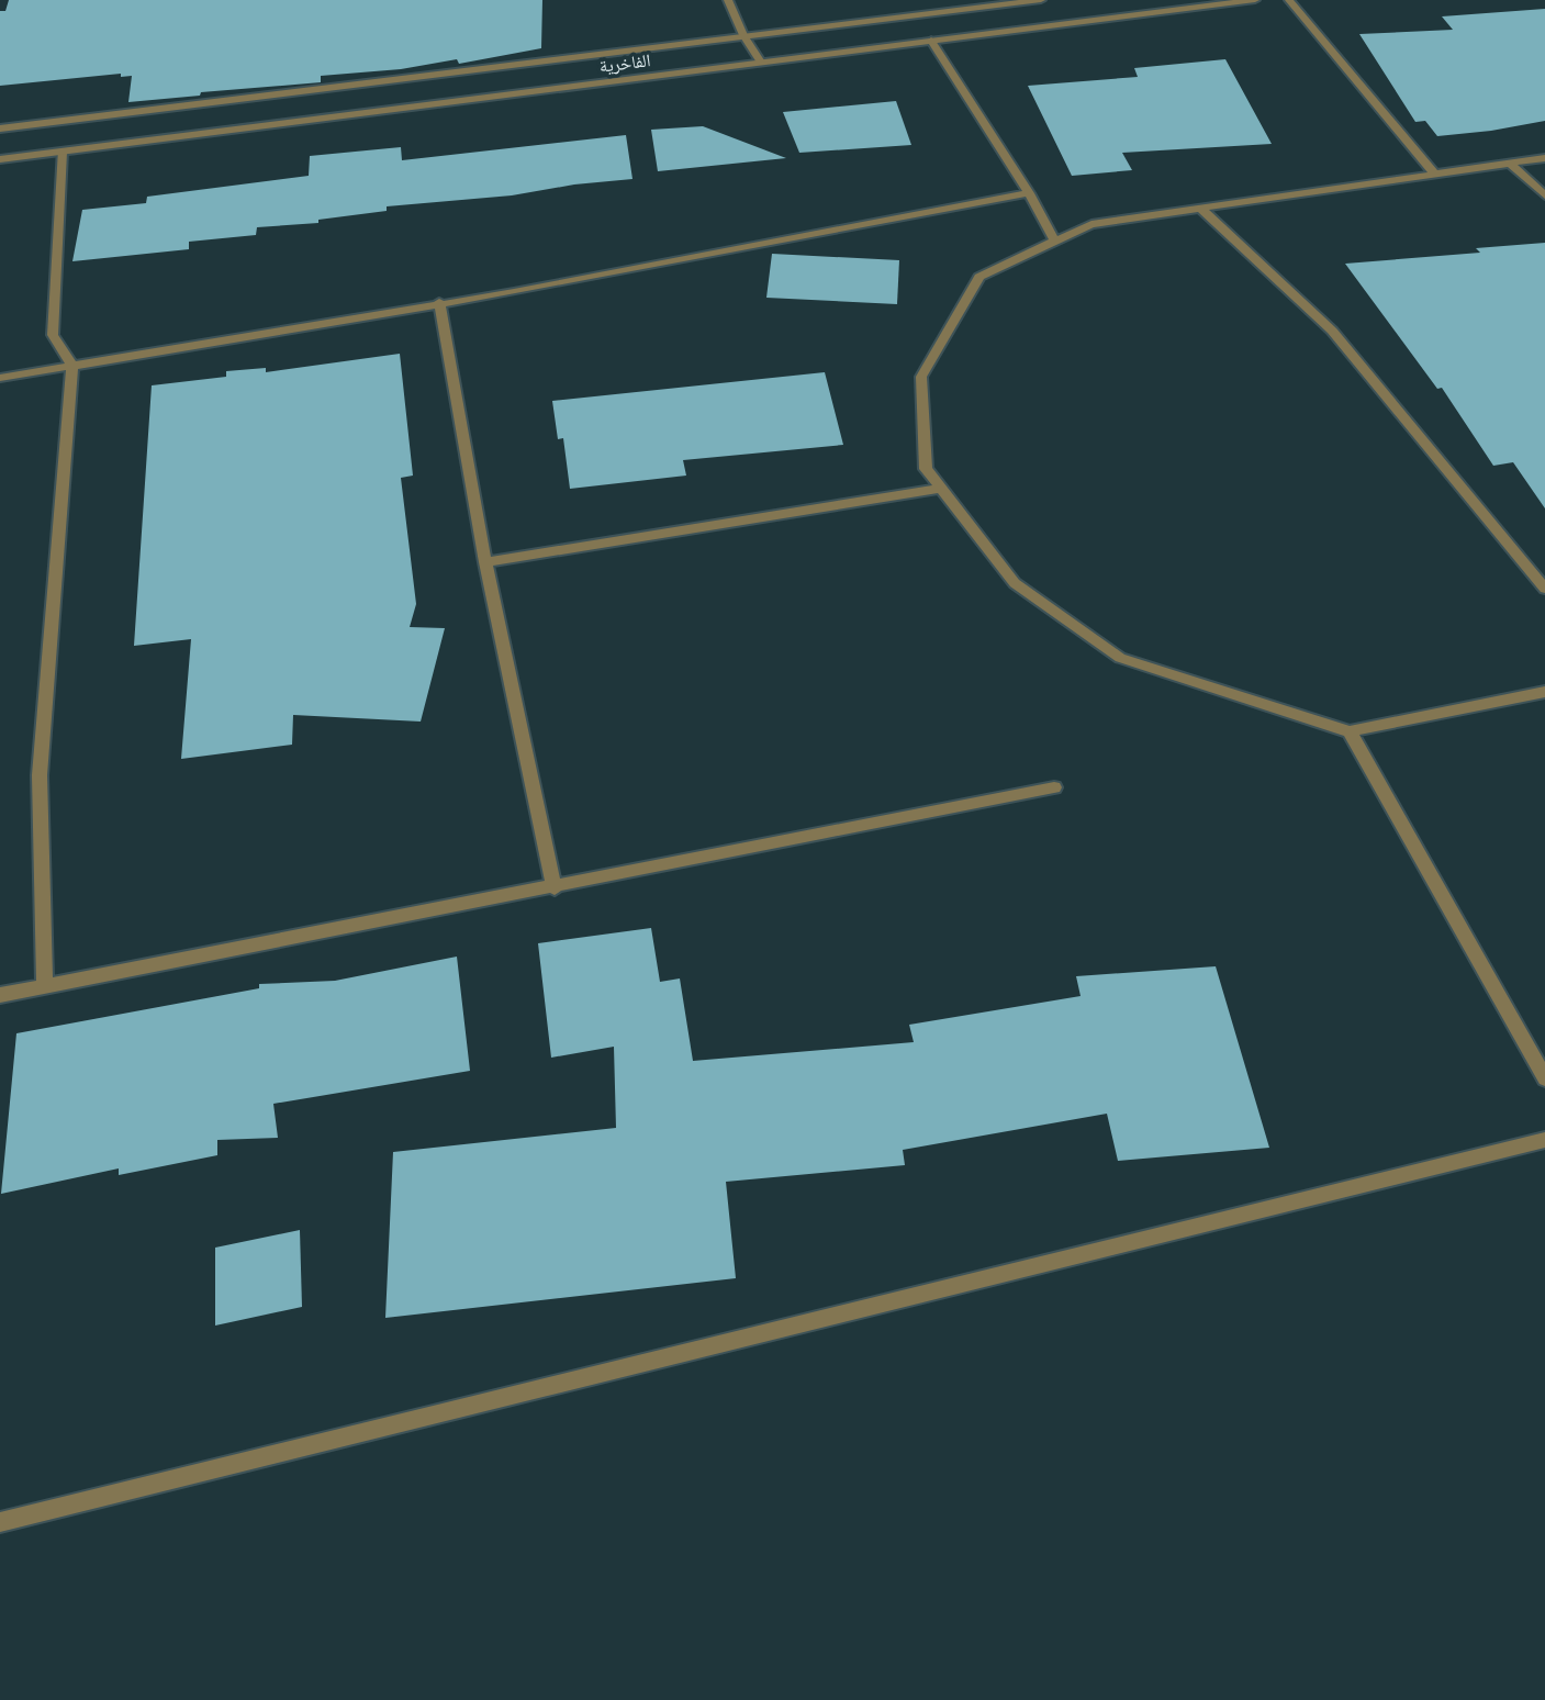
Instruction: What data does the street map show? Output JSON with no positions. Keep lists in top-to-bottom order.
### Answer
{
  "streets": {
    "street": ["الفاخرية"]
  }
}
